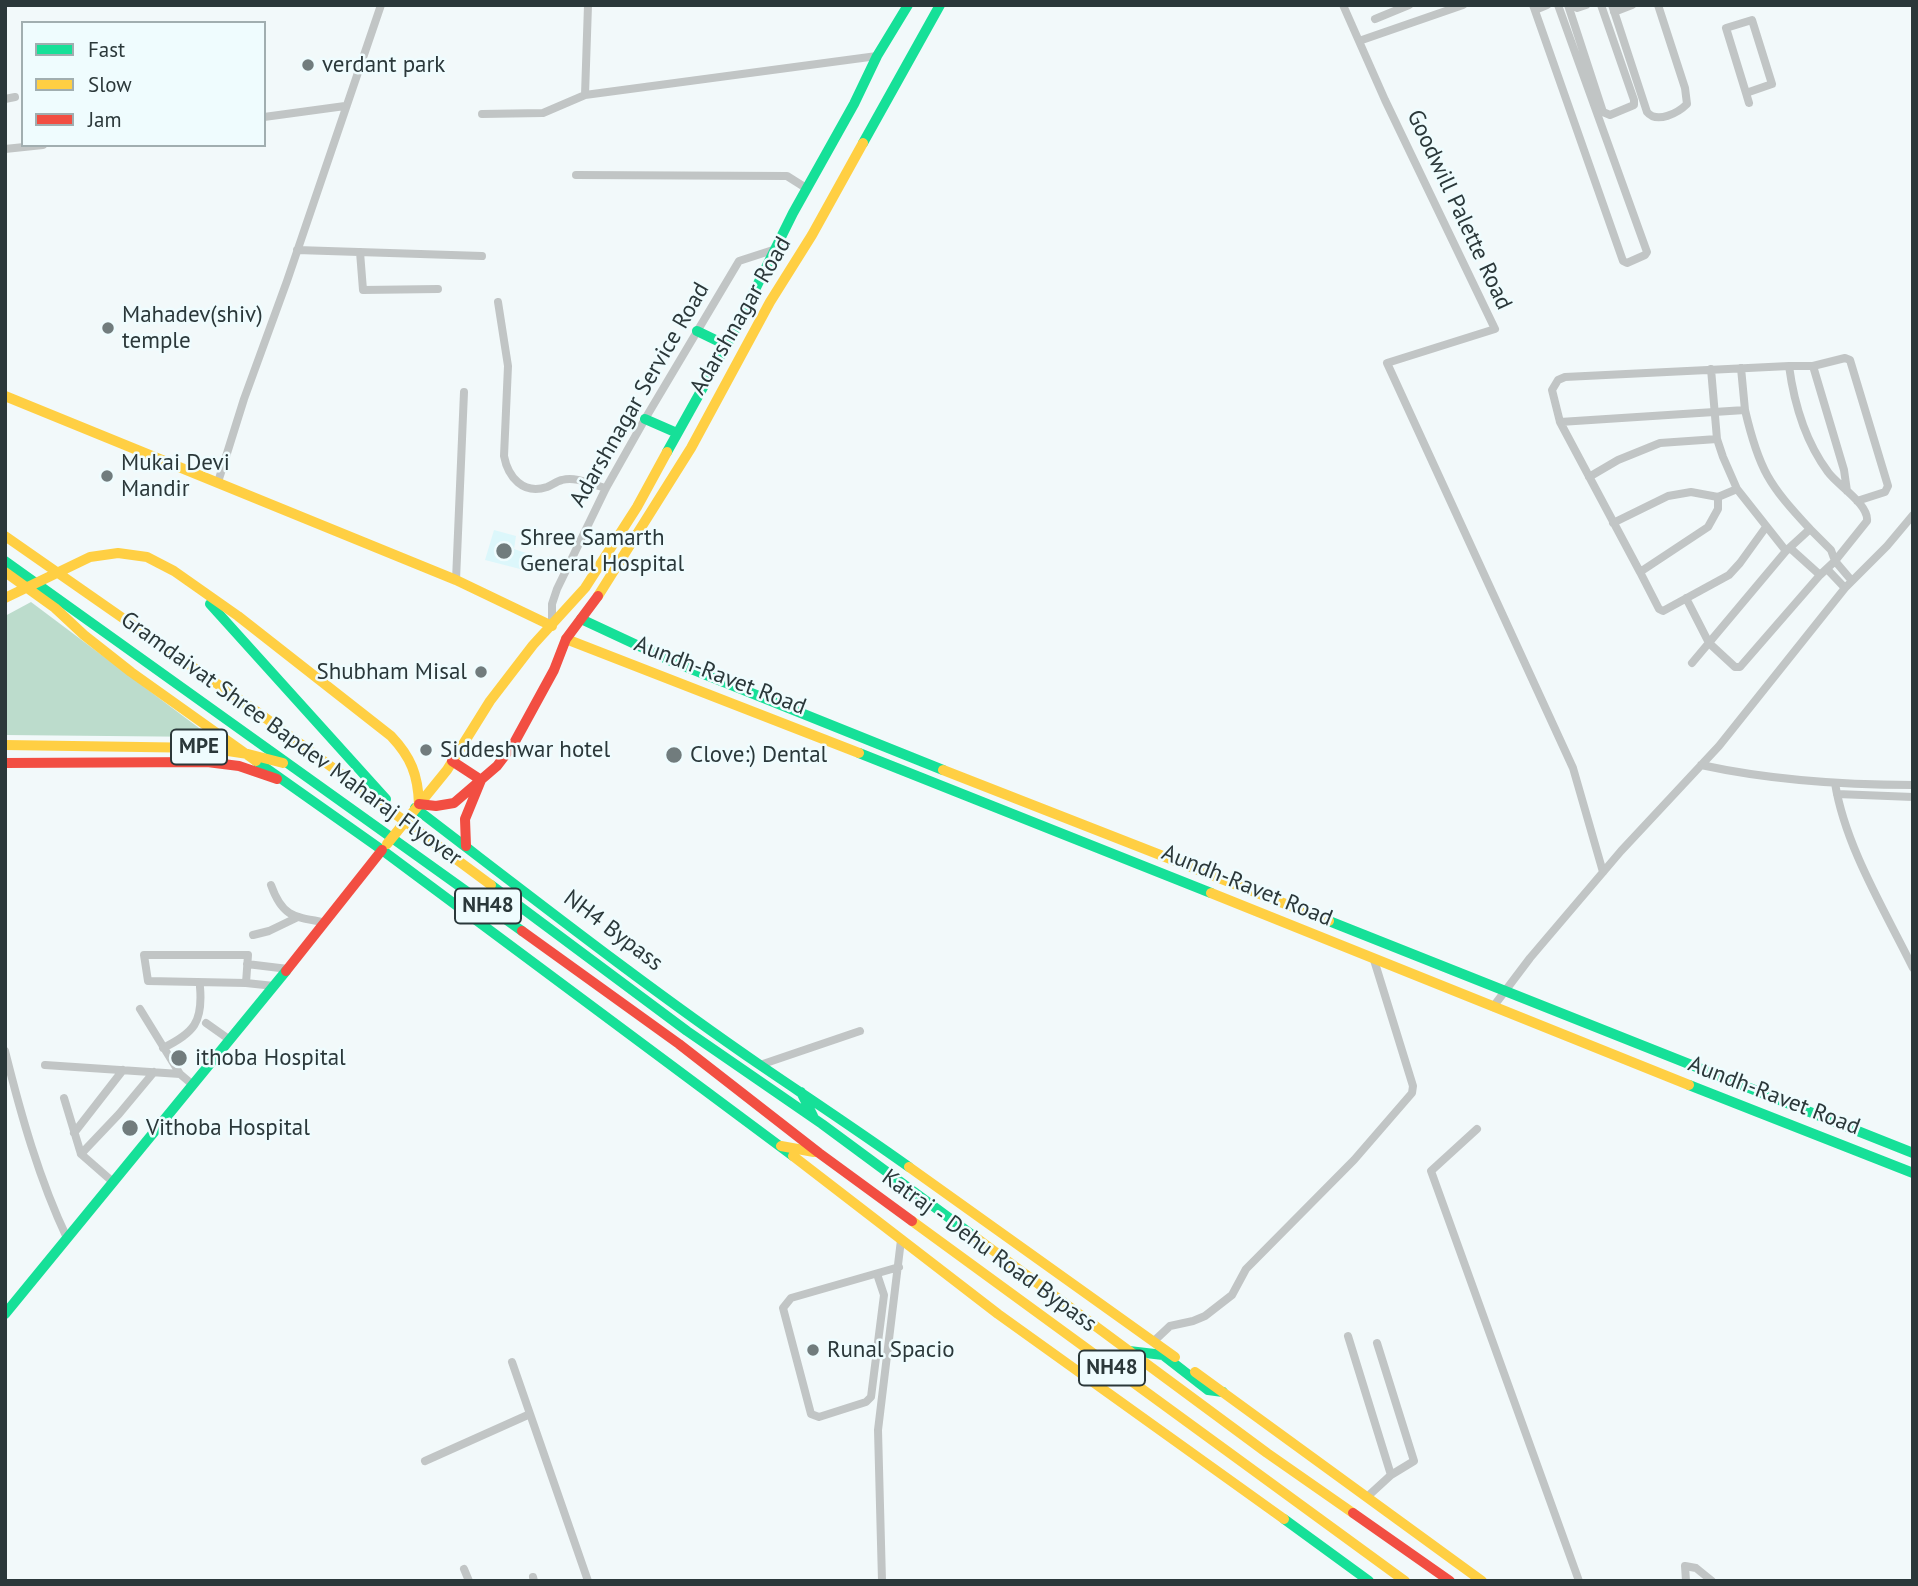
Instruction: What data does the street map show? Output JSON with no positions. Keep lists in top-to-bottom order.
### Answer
{
  "streets": {
    "main road": [
      "Adarshnagar Road",
      "Aundh-Ravet Road",
      "Gramdaivat Shree Bapdev Maharaj Flyover",
      "MPE",
      "NH48",
      "NH4 Bypass",
      "Katraj - Dehu Road Bypass"
    ],
    "street": ["Goodwill Palette Road", "Adarshnagar Service Road"]
  },
  "crossings": [
    ["Adarshnagar Road", "Adarshnagar Service Road"],
    ["Adarshnagar Road", "Aundh-Ravet Road"],
    ["Adarshnagar Road", "NH4 Bypass"],
    ["Gramdaivat Shree Bapdev Maharaj Flyover", "MPE"],
    ["Gramdaivat Shree Bapdev Maharaj Flyover", "NH48"],
    ["Gramdaivat Shree Bapdev Maharaj Flyover", "Katraj - Dehu Road Bypass"],
    ["NH48", "Katraj - Dehu Road Bypass"]
  ],
  "places": [
    "verdant park",
    "Mahadev(shiv) temple",
    "Mukai Devi Mandir",
    "Shree Samarth General Hospital",
    "Shubham Misal",
    "Siddeshwar hotel",
    "Clove:) Dental",
    "ithoba Hospital",
    "Vithoba Hospital",
    "Runal Spacio"
  ],
  "legend": ["Fast", "Slow", "Jam"]
}
